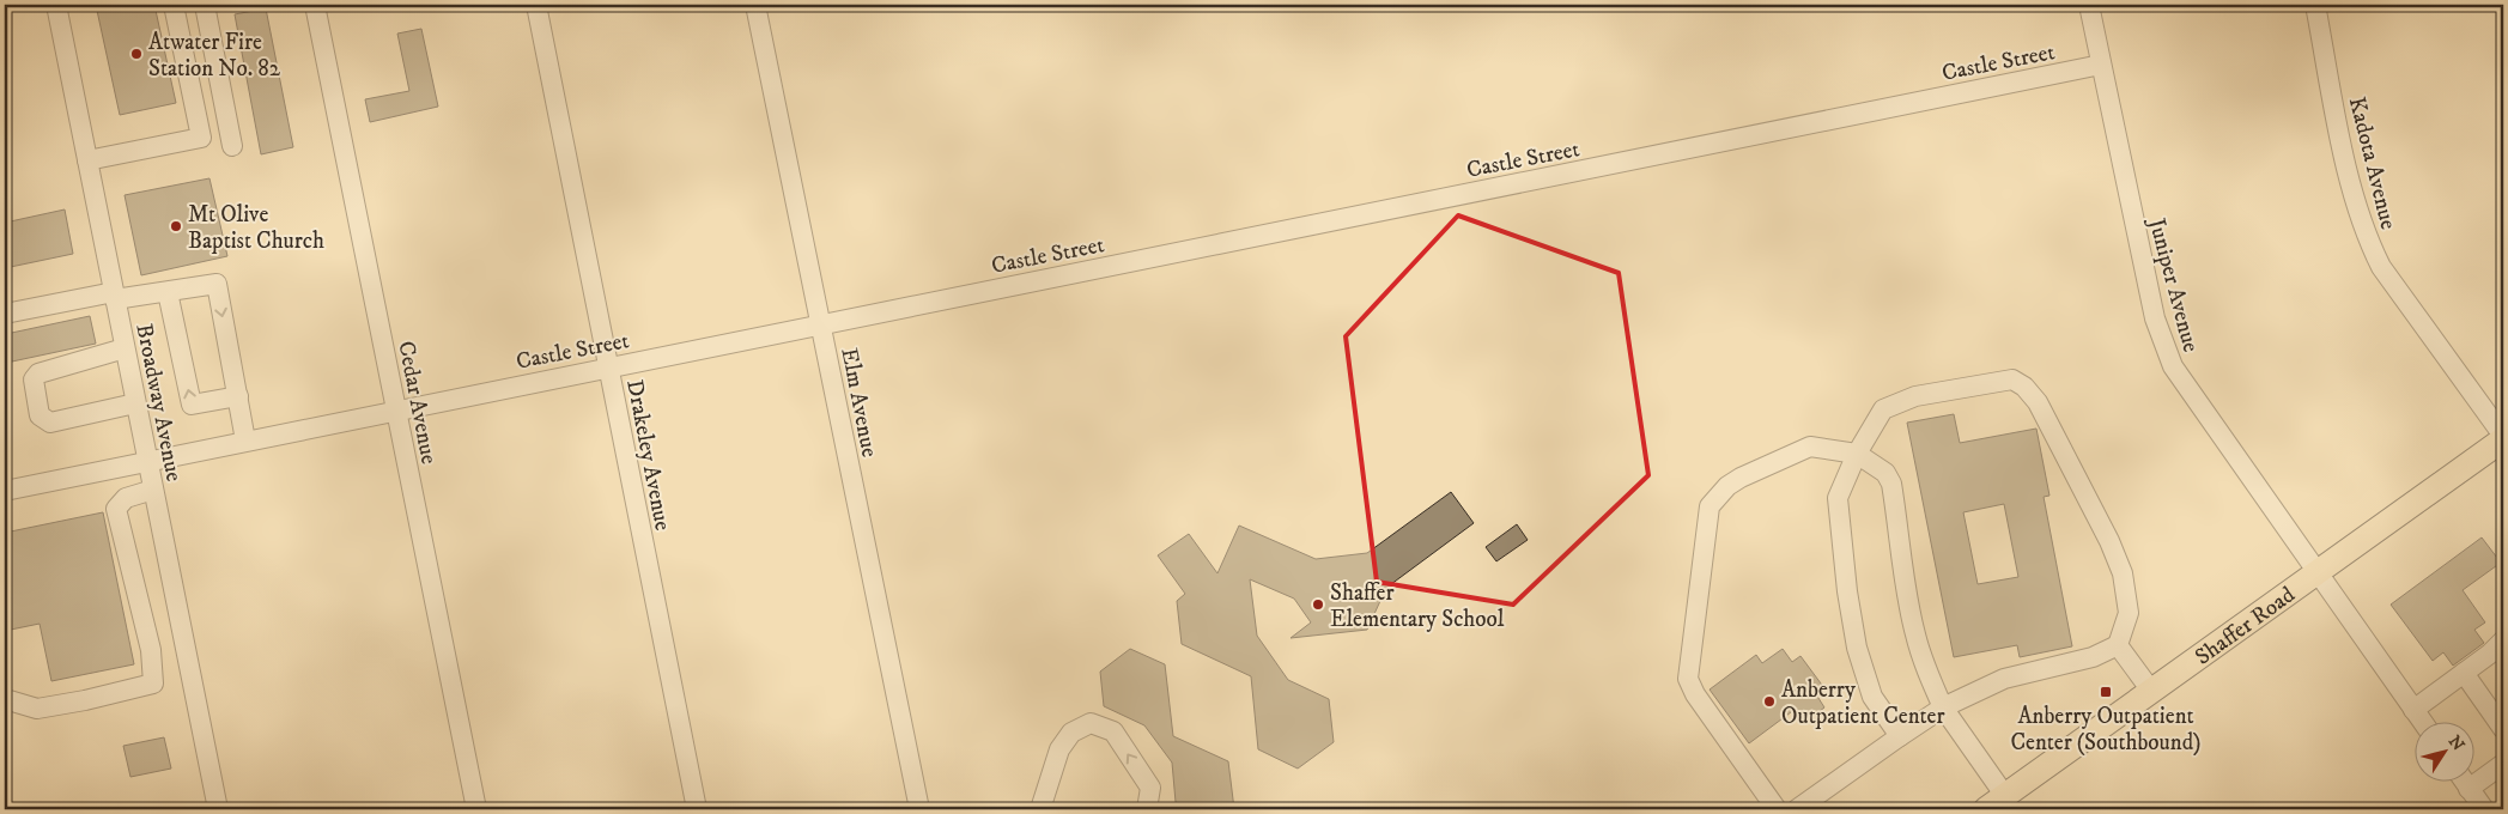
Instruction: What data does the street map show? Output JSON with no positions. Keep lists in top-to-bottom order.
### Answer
{
  "streets": {
    "main road": ["Shaffer Road"],
    "street": [
      "Castle Street",
      "Kadota Avenue",
      "Juniper Avenue",
      "Broadway Avenue",
      "Cedar Avenue",
      "Elm Avenue",
      "Drakeley Avenue"
    ]
  },
  "crossings": [
    ["Castle Street", "Juniper Avenue"],
    ["Castle Street", "Broadway Avenue"],
    ["Castle Street", "Cedar Avenue"],
    ["Castle Street", "Elm Avenue"],
    ["Castle Street", "Drakeley Avenue"],
    ["Kadota Avenue", "Shaffer Road"],
    ["Juniper Avenue", "Shaffer Road"]
  ],
  "places": {
    "other": [
      "Atwater Fire Station No. 82",
      "Mt Olive Baptist Church",
      "Shaffer Elementary School",
      "Anberry Outpatient Center"
    ],
    "transit": ["Anberry Outpatient Center (Southbound)"]
  },
  "north": "top right"
}
